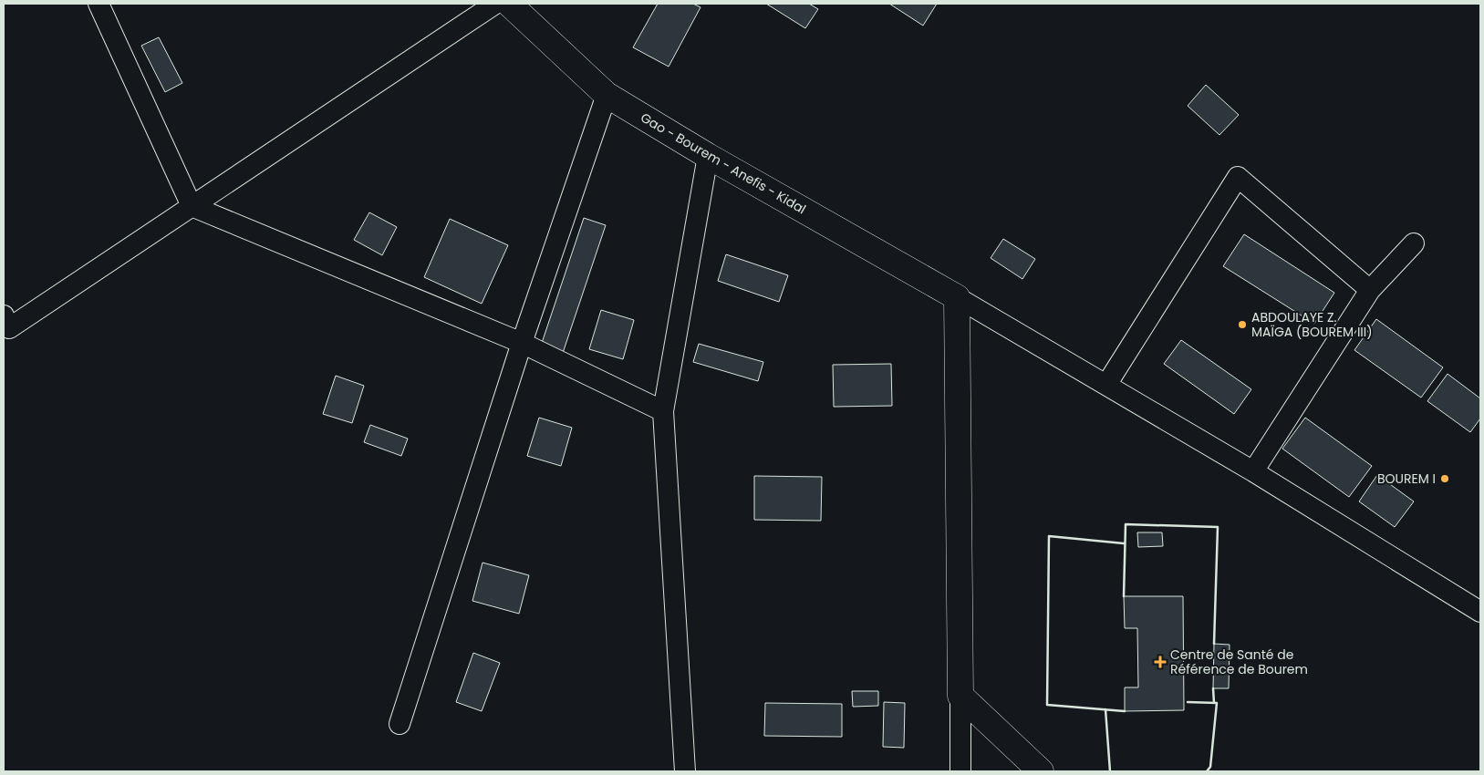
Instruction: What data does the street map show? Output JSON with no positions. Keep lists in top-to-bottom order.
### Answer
{
  "streets": {
    "main road": ["Gao - Bourem - Anefis - Kidal"]
  },
  "places": {
    "other": ["ABDOULAYE Z. MAÏGA (BOUREM III)", "BOUREM I"],
    "health": ["Centre de Santé de Référence de Bourem"]
  }
}
